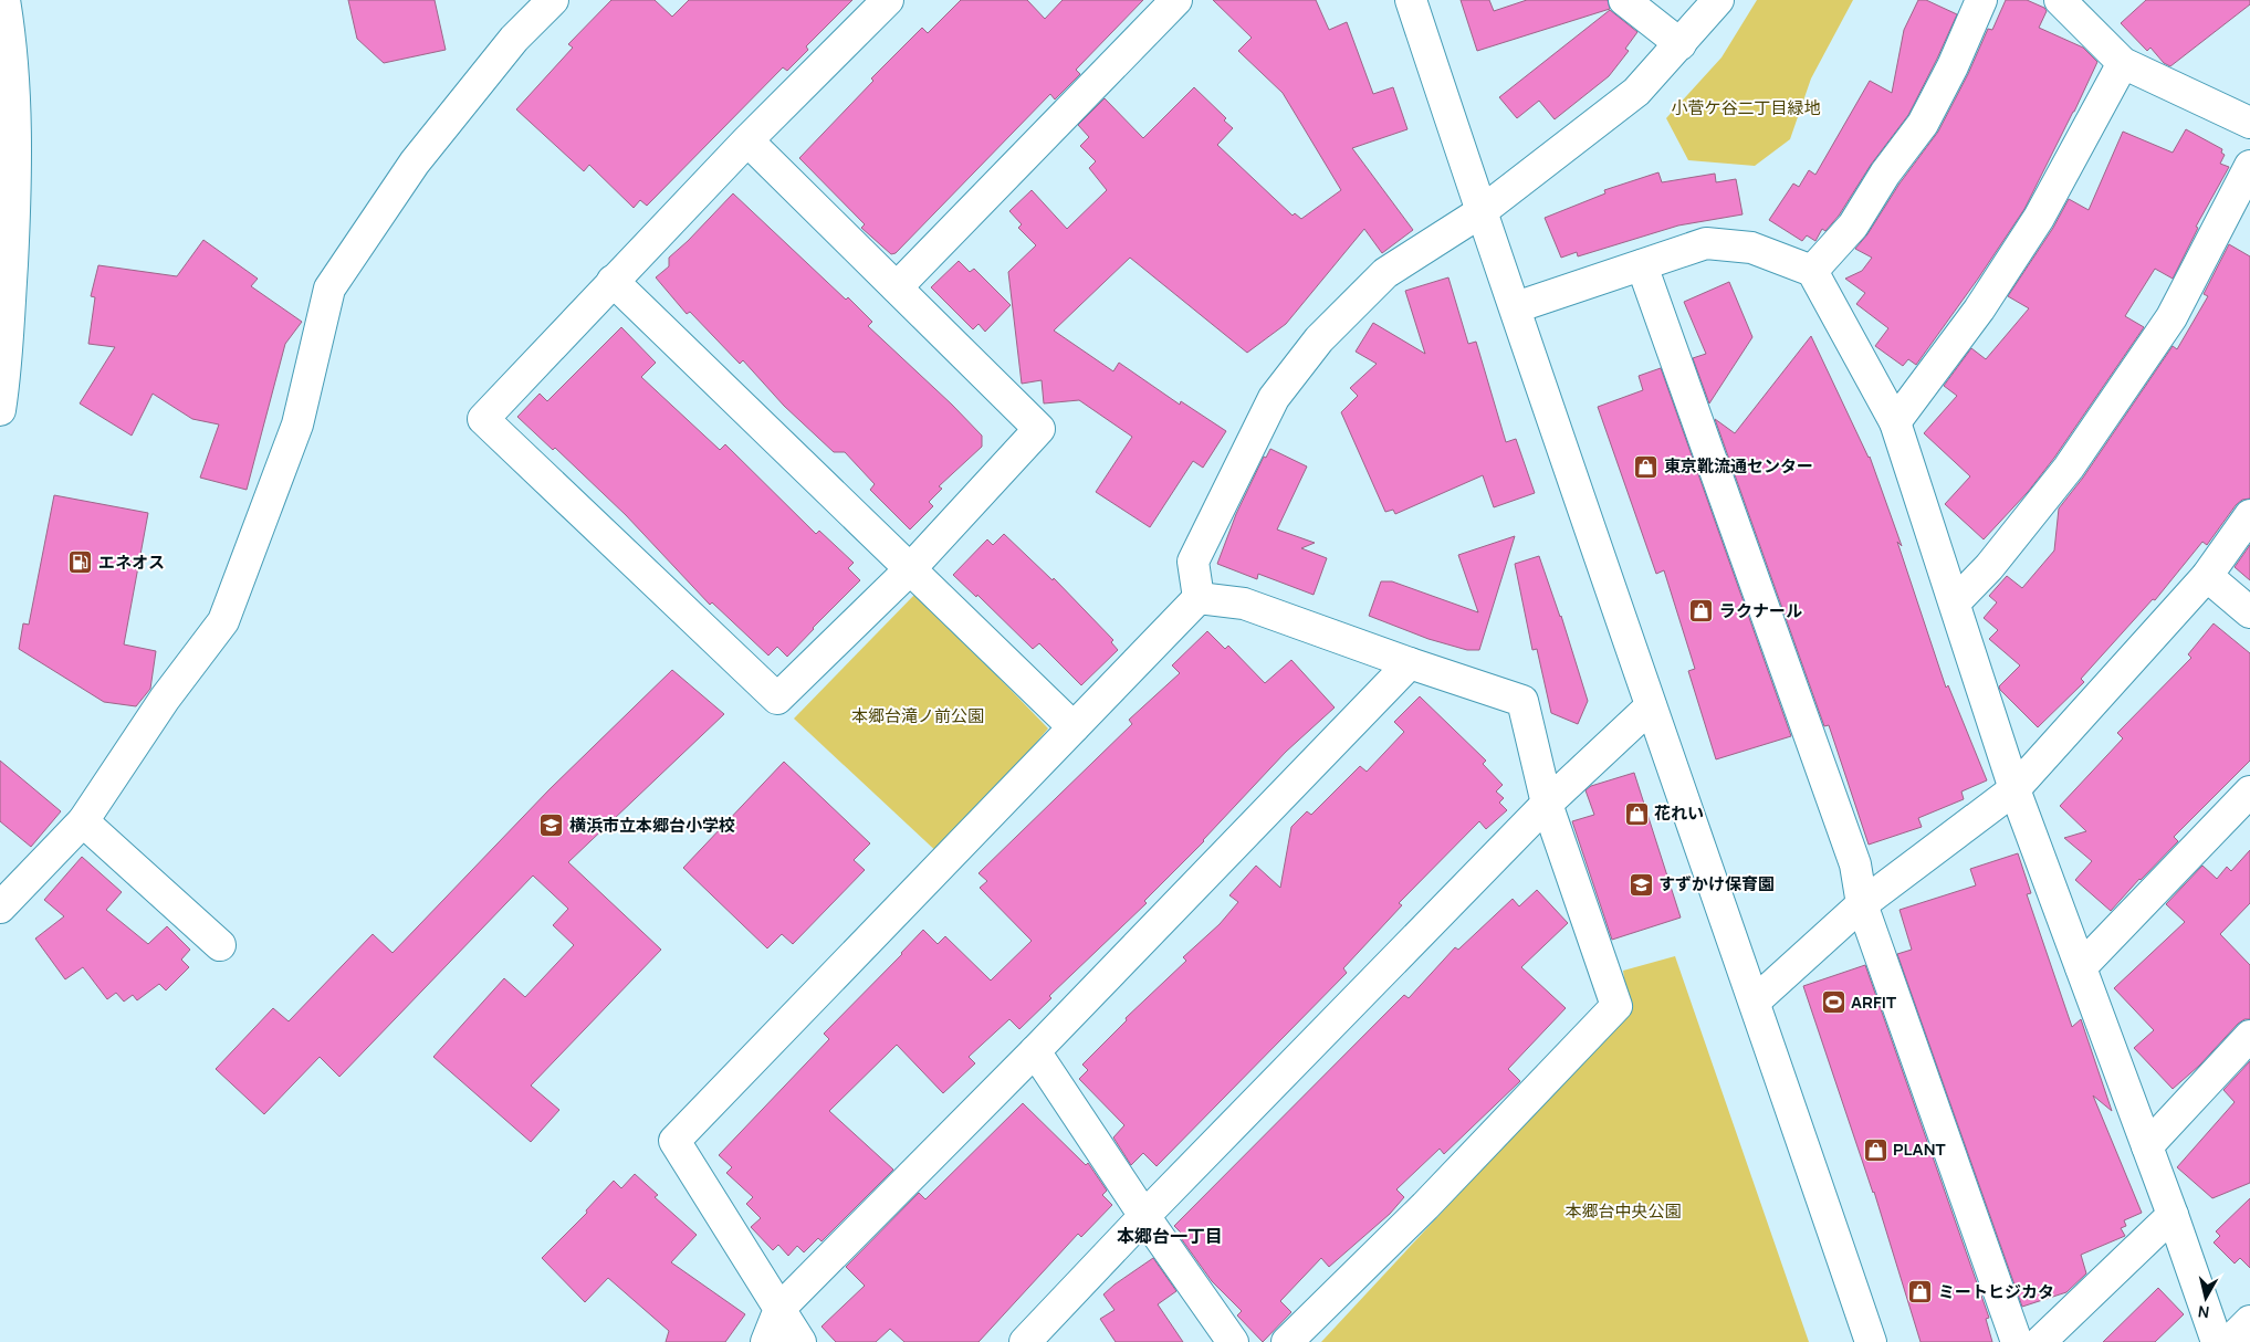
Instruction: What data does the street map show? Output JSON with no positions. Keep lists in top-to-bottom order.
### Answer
{
  "districts": ["本郷台一丁目"],
  "parks": ["小菅ケ谷二丁目緑地", "本郷台滝ノ前公園", "本郷台中央公園"],
  "places": {
    "shop": [
      "東京靴流通センター",
      "ラクナール",
      "花れい",
      "PLANT",
      "ミートヒジカタ"
    ],
    "fuel station": ["エネオス"],
    "school or university": ["横浜市立本郷台小学校", "すずかけ保育園"],
    "sports": ["ARFIT"]
  },
  "north": "bottom"
}
